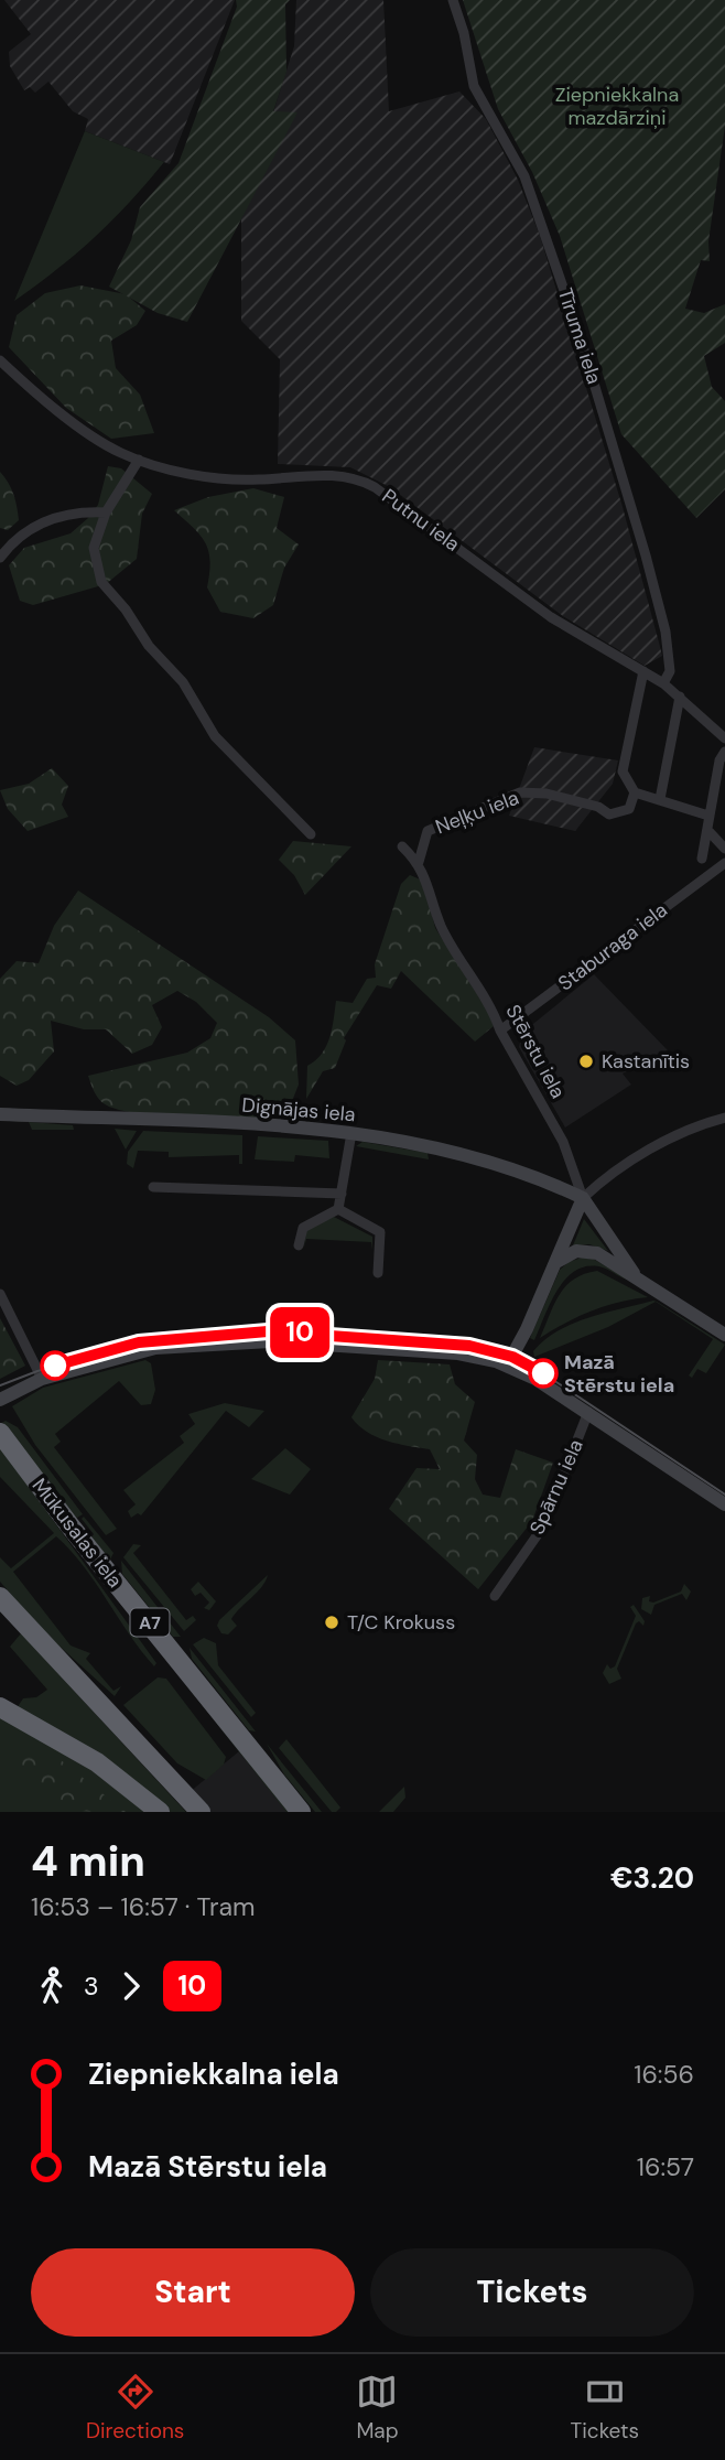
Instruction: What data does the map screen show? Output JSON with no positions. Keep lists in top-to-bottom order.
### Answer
{
  "streets": {
    "highway": ["Mūkusalas iela", "A7"],
    "main road": ["Stērstu iela", "Dignājas iela"],
    "street": [
      "Tīruma iela",
      "Putnu iela",
      "Neļķu iela",
      "Staburaga iela",
      "Spārnu iela"
    ]
  },
  "crossings": [
    ["Tīruma iela", "Putnu iela"],
    ["Neļķu iela", "Stērstu iela"],
    ["Staburaga iela", "Stērstu iela"],
    ["Stērstu iela", "Dignājas iela"]
  ],
  "parks": ["Ziepniekkalna mazdārziņi"],
  "places": ["Kastanītis", "Mazā Stērstu iela", "T/C Krokuss"],
  "lines": ["tram line 10"],
  "page": {
    "on_map": "10",
    "heading": ["4 min", "16:53 – 16:57 · Tram", "€3.20"],
    "legs": ["3", "10"],
    "list": [
      {
        "name": "Ziepniekkalna iela",
        "value": "16:56"
      },
      {
        "name": "Mazā Stērstu iela",
        "value": "16:57"
      }
    ],
    "buttons": ["Start", "Tickets"],
    "tabs": ["Directions", "Map", "Tickets"]
  }
}
